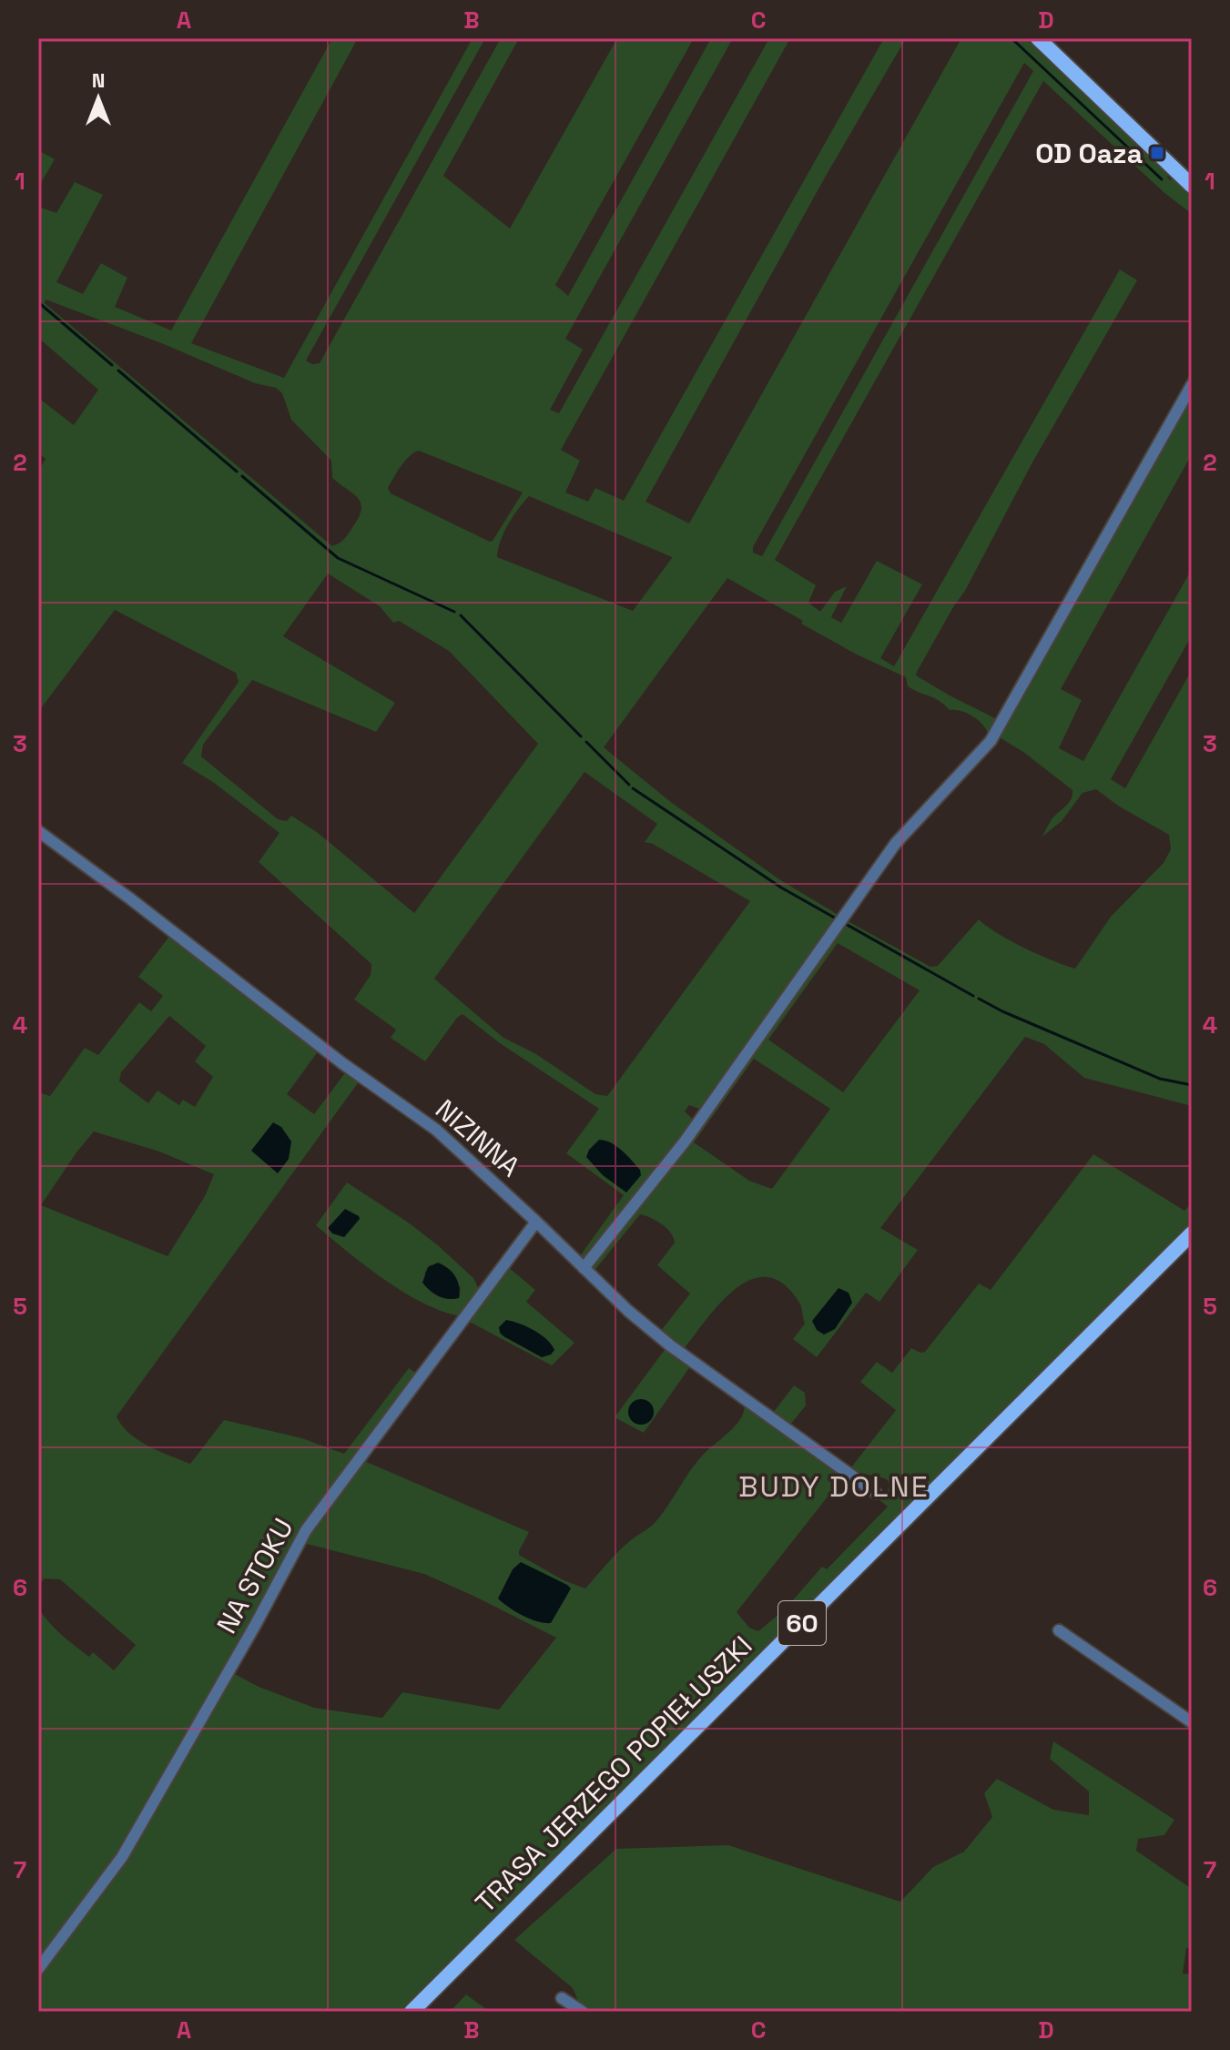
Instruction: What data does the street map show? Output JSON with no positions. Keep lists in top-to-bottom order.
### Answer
{
  "streets": {
    "main road": ["60", "TRASA JERZEGO POPIEŁUSZKI"],
    "street": ["NIZINNA", "NA STOKU"]
  },
  "crossings": [
    ["NIZINNA", "NA STOKU"]
  ],
  "districts": ["BUDY DOLNE"],
  "places": {
    "transit": ["OD Oaza"]
  },
  "north": "top",
  "grid": {
    "columns": [
      "A",
      "B",
      "C",
      "D"
    ],
    "rows": [
      "1",
      "2",
      "3",
      "4",
      "5",
      "6",
      "7"
    ]
  }
}
